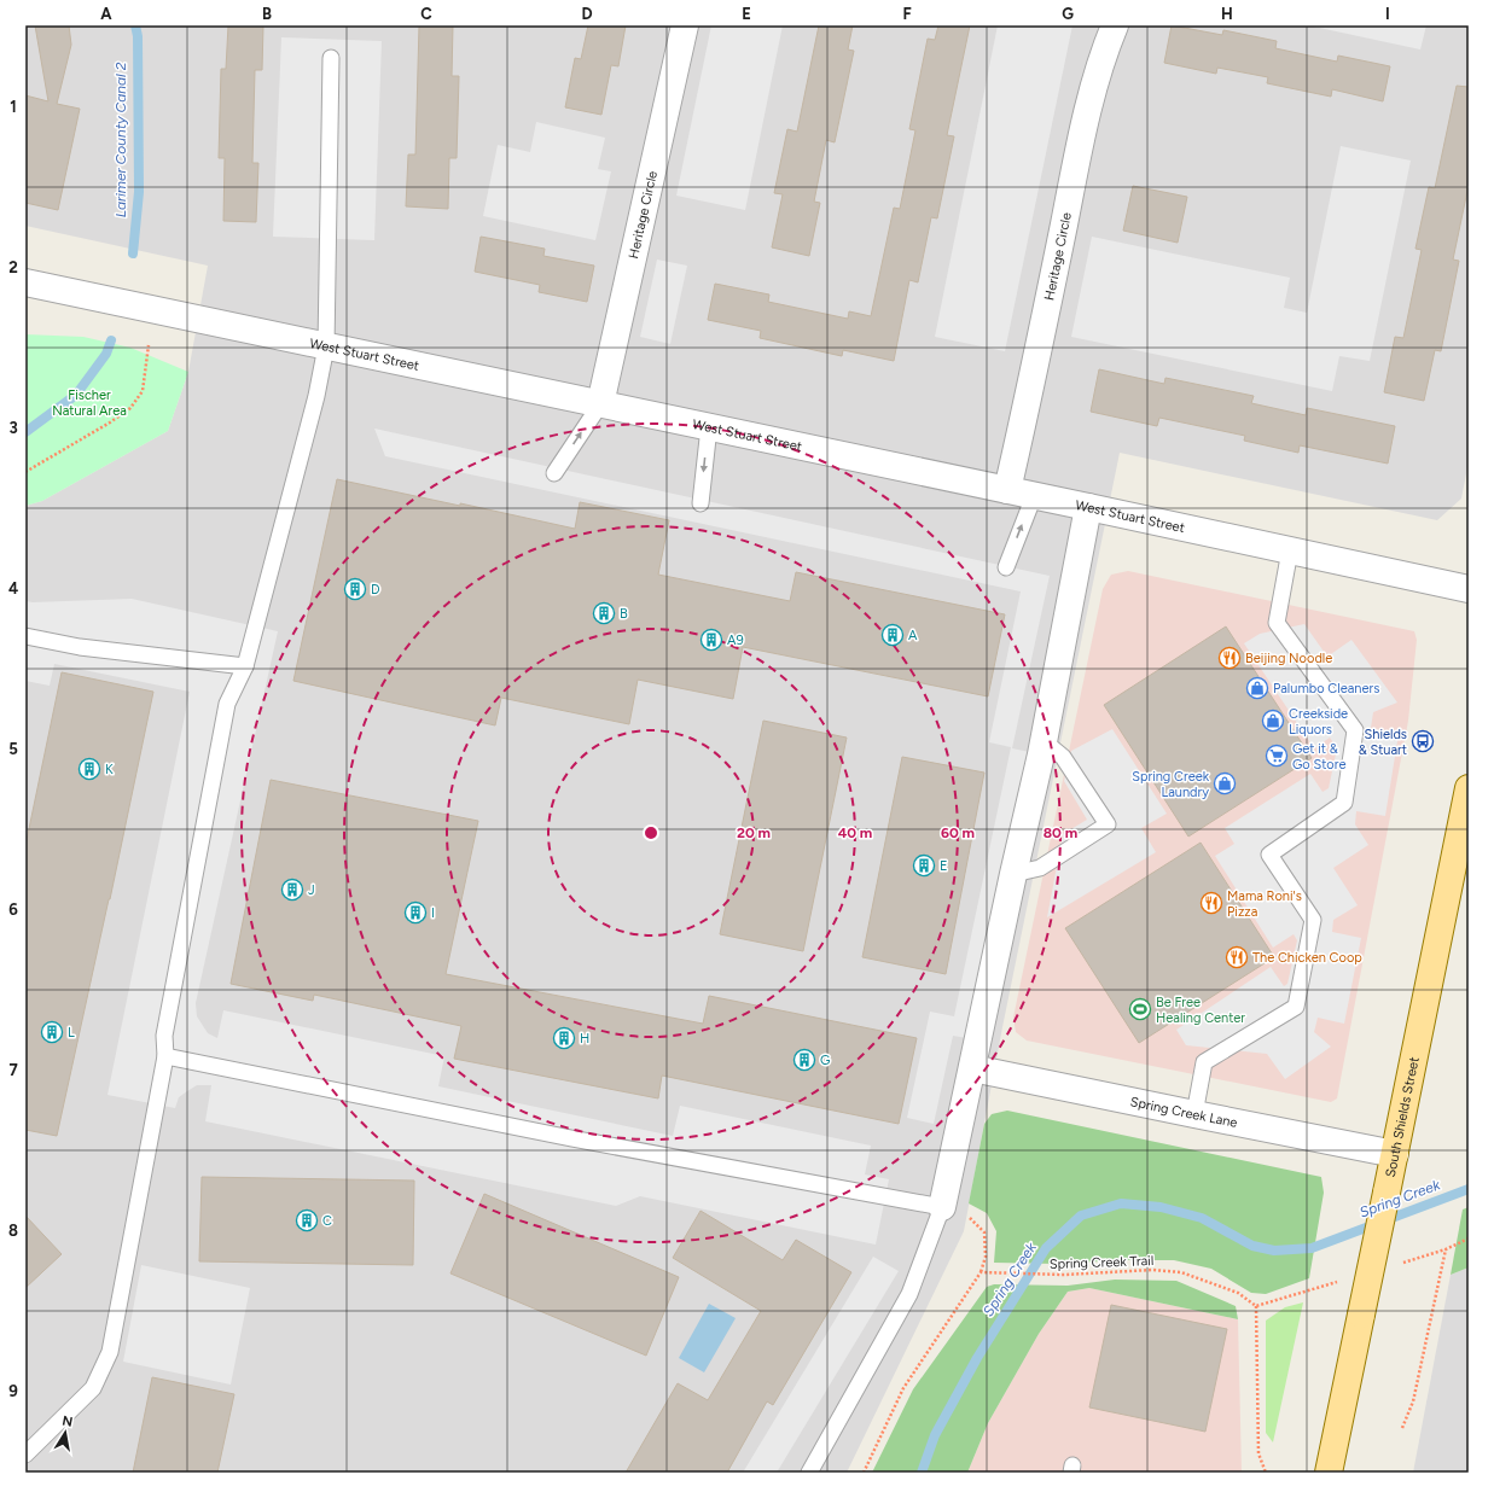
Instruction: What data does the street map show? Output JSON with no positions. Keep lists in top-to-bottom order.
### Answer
{
  "streets": {
    "main road": ["South Shields Street"],
    "street": ["Heritage Circle", "West Stuart Street", "Spring Creek Lane"],
    "path": ["Spring Creek Trail"]
  },
  "crossings": [
    ["Heritage Circle", "West Stuart Street"],
    ["Spring Creek Lane", "South Shields Street"]
  ],
  "water": ["Larimer County Canal 2", "Spring Creek"],
  "parks": ["Fischer Natural Area"],
  "places": {
    "building": [
      "D",
      "B",
      "A",
      "A9",
      "K",
      "E",
      "J",
      "I",
      "L",
      "H",
      "G",
      "C"
    ],
    "restaurant": ["Beijing Noodle", "Mama Roni's Pizza", "The Chicken Coop"],
    "shop": ["Palumbo Cleaners", "Creekside Liquors", "Spring Creek Laundry"],
    "bus stop": ["Shields & Stuart"],
    "supermarket": ["Get it & Go Store"],
    "sports": ["Be Free Healing Center"]
  },
  "north": "top",
  "grid": {
    "columns": [
      "A",
      "B",
      "C",
      "D",
      "E",
      "F",
      "G",
      "H",
      "I"
    ],
    "rows": [
      "1",
      "2",
      "3",
      "4",
      "5",
      "6",
      "7",
      "8",
      "9"
    ]
  },
  "rings": [
    "20 m",
    "40 m",
    "60 m",
    "80 m"
  ]
}
